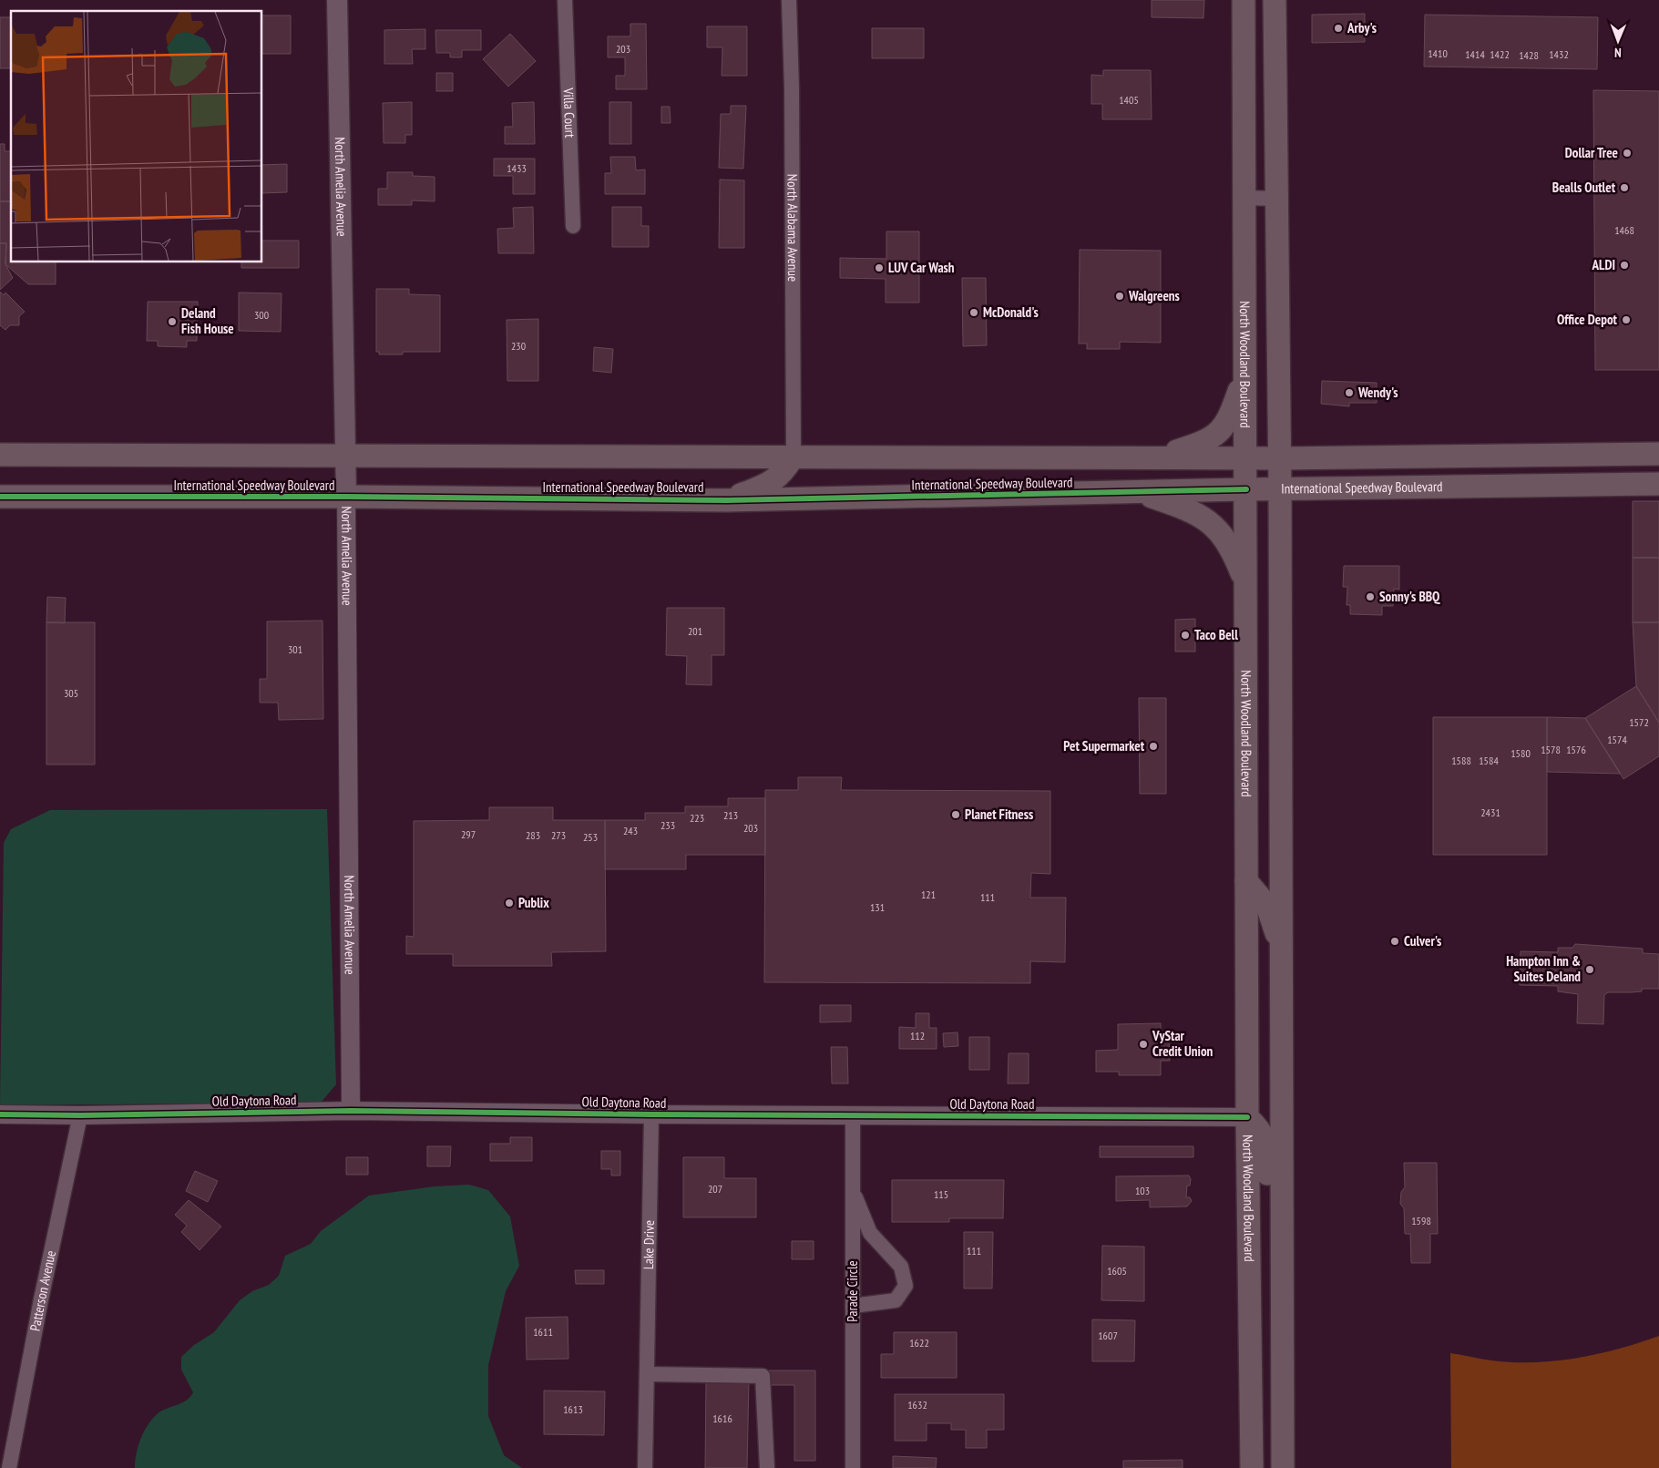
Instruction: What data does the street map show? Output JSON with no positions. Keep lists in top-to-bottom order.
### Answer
{
  "streets": {
    "main road": ["North Amelia Avenue", "North Woodland Boulevard", "International Speedway Boulevard"],
    "street": [
      "Villa Court",
      "North Alabama Avenue",
      "Old Daytona Road",
      "Lake Drive",
      "Patterson Avenue",
      "Parade Circle"
    ]
  },
  "crossings": [
    ["North Amelia Avenue", "International Speedway Boulevard"],
    ["North Amelia Avenue", "Old Daytona Road"],
    ["North Alabama Avenue", "International Speedway Boulevard"],
    ["North Woodland Boulevard", "International Speedway Boulevard"],
    ["North Woodland Boulevard", "Old Daytona Road"],
    ["Old Daytona Road", "Lake Drive"],
    ["Old Daytona Road", "Patterson Avenue"],
    ["Old Daytona Road", "Parade Circle"]
  ],
  "places": [
    "Arby's",
    "Dollar Tree",
    "Bealls Outlet",
    "ALDI",
    "LUV Car Wash",
    "Walgreens",
    "McDonald's",
    "Office Depot",
    "Deland Fish House",
    "Wendy's",
    "Sonny's BBQ",
    "Taco Bell",
    "Pet Supermarket",
    "Planet Fitness",
    "Publix",
    "Culver's",
    "Hampton Inn & Suites Deland",
    "VyStar Credit Union"
  ],
  "house_numbers": [
    "203",
    "1410",
    "1414",
    "1422",
    "1432",
    "1428",
    "1405",
    "1433",
    "1468",
    "300",
    "230",
    "201",
    "301",
    "305",
    "1572",
    "1574",
    "1578",
    "1576",
    "1580",
    "1588",
    "1584",
    "2431",
    "213",
    "223",
    "233",
    "203",
    "243",
    "297",
    "283",
    "273",
    "253",
    "121",
    "111",
    "131",
    "112",
    "207",
    "103",
    "115",
    "1598",
    "111",
    "1605",
    "1611",
    "1607",
    "1622",
    "1632",
    "1613",
    "1616"
  ],
  "north": "bottom"
}
